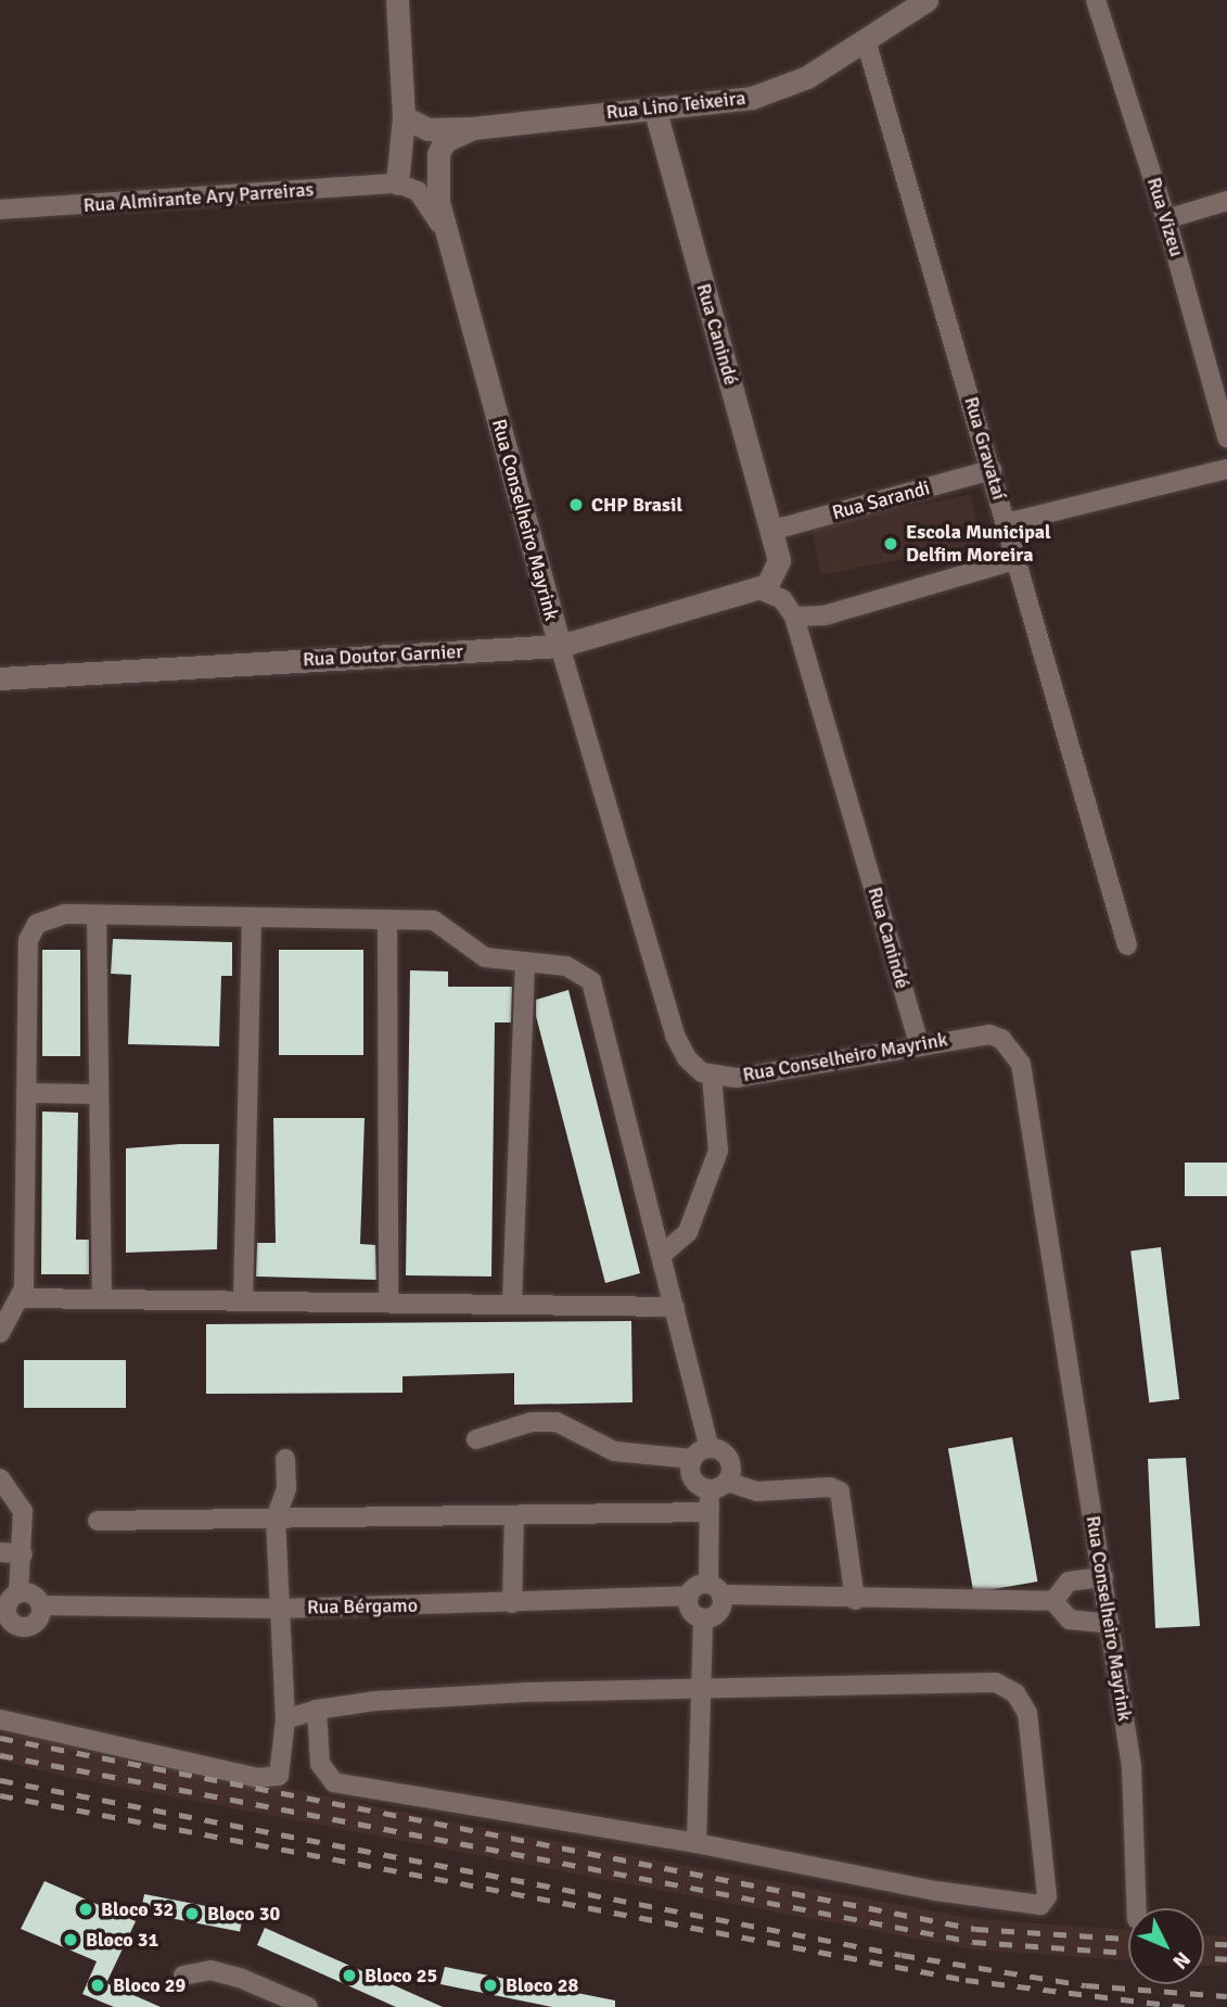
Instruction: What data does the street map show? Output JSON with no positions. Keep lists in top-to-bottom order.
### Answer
{
  "streets": {
    "main road": [
      "Rua Lino Teixeira",
      "Rua Canindé",
      "Rua Conselheiro Mayrink",
      "Rua Doutor Garnier"
    ],
    "street": [
      "Rua Almirante Ary Parreiras",
      "Rua Vizeu",
      "Rua Gravataí",
      "Rua Sarandi",
      "Rua Bérgamo"
    ]
  },
  "crossings": [
    ["Rua Lino Teixeira", "Rua Canindé"],
    ["Rua Lino Teixeira", "Rua Gravataí"],
    ["Rua Almirante Ary Parreiras", "Rua Conselheiro Mayrink"],
    ["Rua Canindé", "Rua Sarandi"],
    ["Rua Canindé", "Rua Conselheiro Mayrink"],
    ["Rua Canindé", "Rua Doutor Garnier"],
    ["Rua Gravataí", "Rua Sarandi"],
    ["Rua Conselheiro Mayrink", "Rua Doutor Garnier"]
  ],
  "places": [
    "CHP Brasil",
    "Escola Municipal Delfim Moreira",
    "Bloco 32",
    "Bloco 30",
    "Bloco 31",
    "Bloco 25",
    "Bloco 29",
    "Bloco 28"
  ],
  "north": "bottom right"
}
